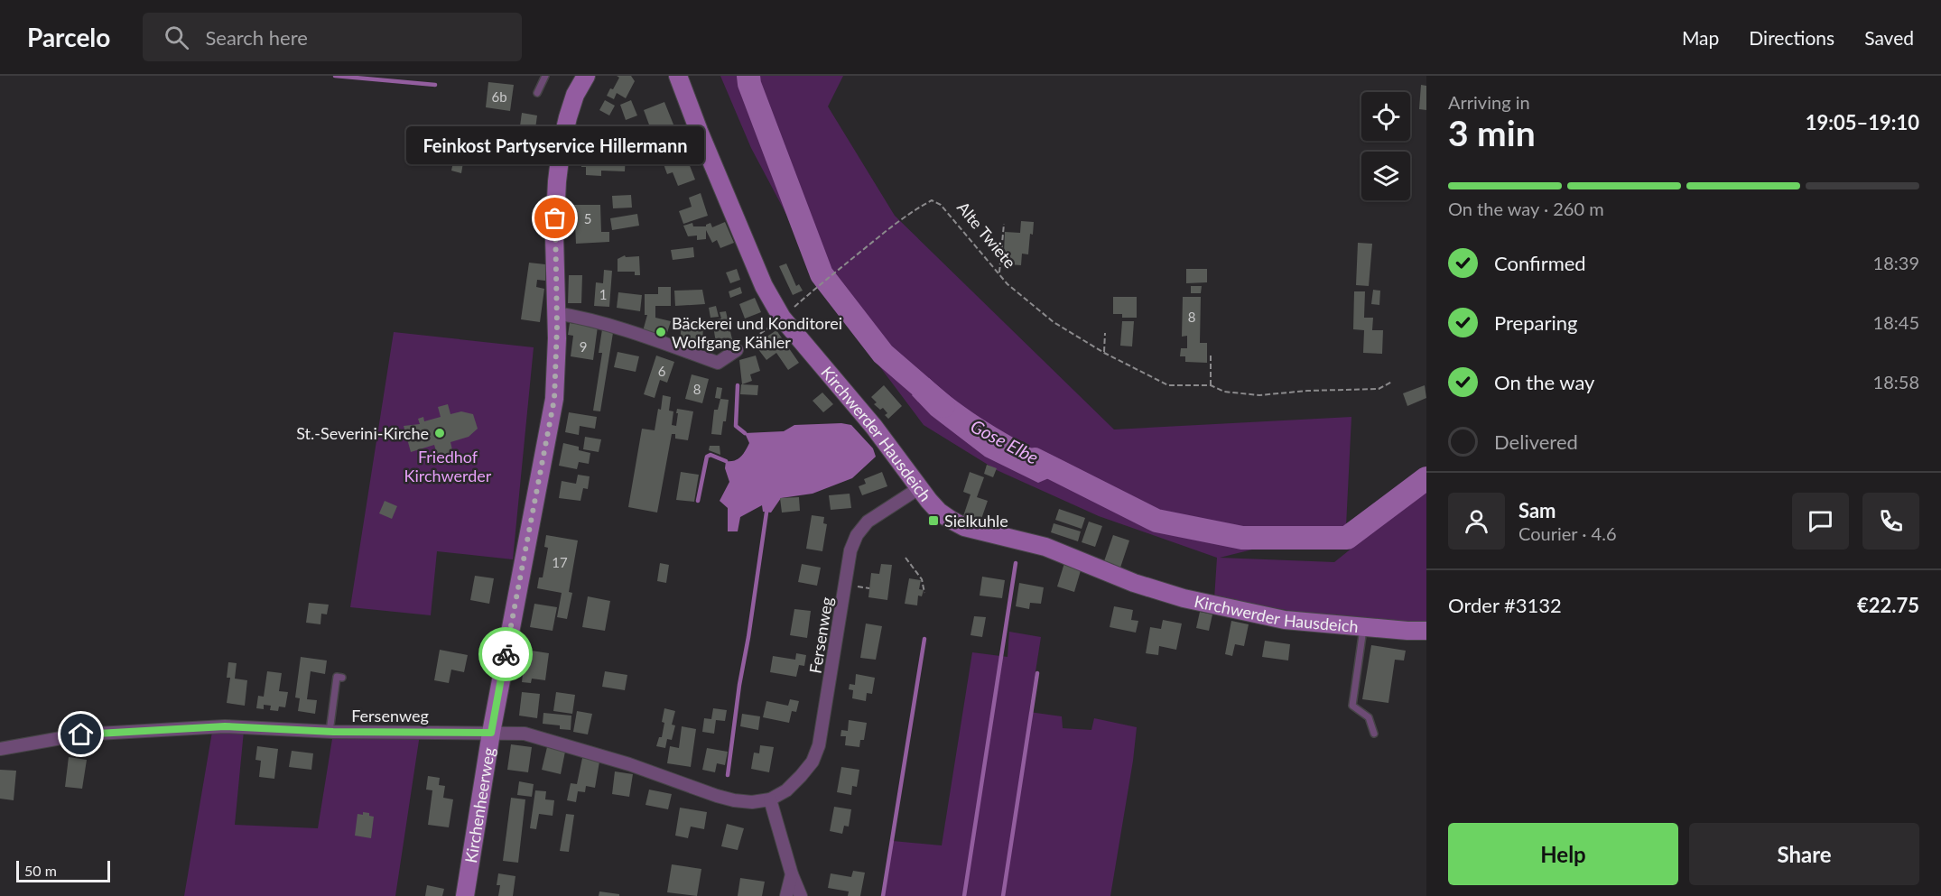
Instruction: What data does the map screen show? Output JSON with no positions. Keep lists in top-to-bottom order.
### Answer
{
  "streets": {
    "street": ["Kirchwerder Hausdeich", "Fersenweg", "Kirchenheerweg"],
    "path": ["Alte Twiete"]
  },
  "crossings": [
    ["Alte Twiete", "Kirchwerder Hausdeich"],
    ["Kirchwerder Hausdeich", "Fersenweg"],
    ["Fersenweg", "Kirchenheerweg"]
  ],
  "water": ["Gose Elbe"],
  "parks": ["Friedhof Kirchwerder"],
  "places": {
    "other": ["Feinkost Partyservice Hillermann", "Bäckerei und Konditorei Wolfgang Kähler", "St.-Severini-Kirche"],
    "transit": ["Sielkuhle"]
  },
  "house_numbers": [
    "6b",
    "5",
    "1",
    "8",
    "9",
    "6",
    "8",
    "17"
  ],
  "scale_bar": "50 m",
  "page": {
    "header": "Parcelo",
    "search": "Search here",
    "nav": ["Map", "Directions", "Saved"],
    "heading": ["3 min", "Arriving in", "19:05–19:10"],
    "panel": [
      "Sam",
      "Courier · 4.6",
      "Order #3132",
      "€22.75"
    ],
    "bubble": "Feinkost Partyservice Hillermann",
    "bar": "On the way · 260 m",
    "list": [
      ["Confirmed", "18:39"],
      ["Preparing", "18:45"],
      ["On the way", "18:58"],
      "Delivered"
    ],
    "buttons": ["Help", "Share"],
    "scale": "50 m"
  }
}
